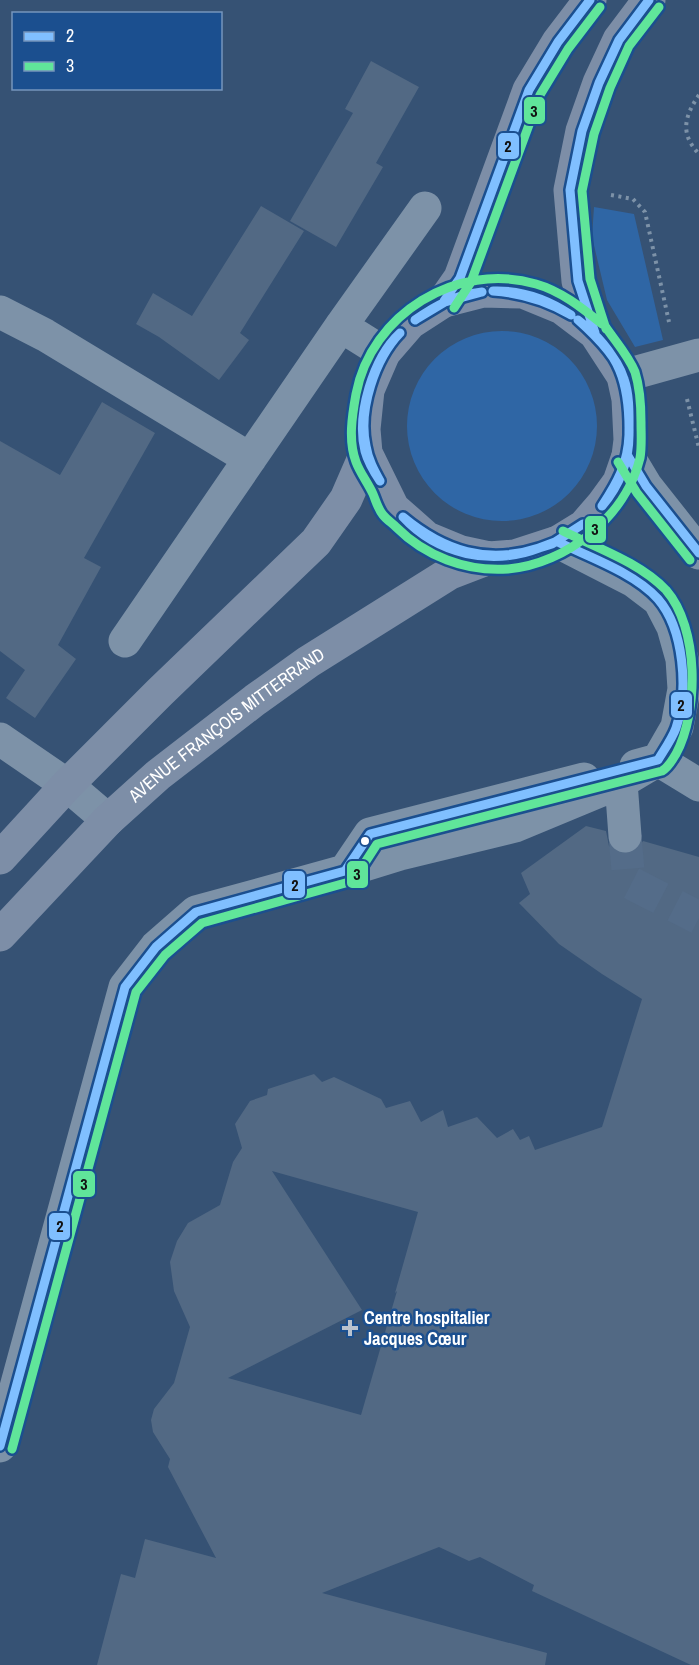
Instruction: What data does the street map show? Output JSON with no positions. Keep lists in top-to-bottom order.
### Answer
{
  "streets": {
    "main road": ["AVENUE FRANÇOIS MITTERRAND"]
  },
  "places": {
    "health": ["Centre hospitalier Jacques Cœur"]
  },
  "lines": ["transit line 2", "transit line 3"],
  "legend": ["2", "3"]
}
